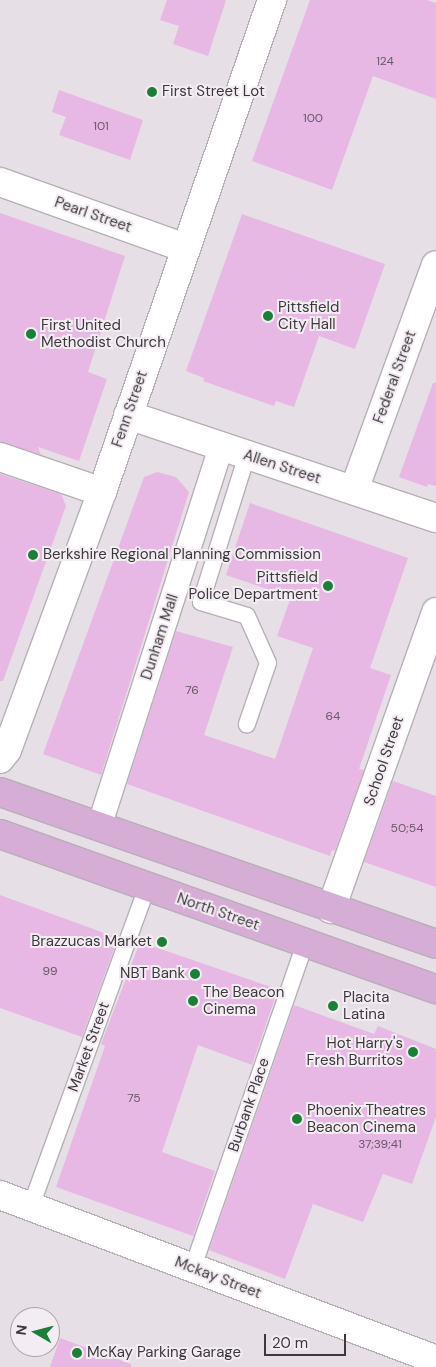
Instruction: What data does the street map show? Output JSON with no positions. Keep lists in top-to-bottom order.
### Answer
{
  "streets": {
    "main road": ["North Street"],
    "street": [
      "Pearl Street",
      "Federal Street",
      "Fenn Street",
      "Allen Street",
      "Dunham Mall",
      "School Street",
      "Mckay Street"
    ],
    "lane": ["Market Street", "Burbank Place"]
  },
  "crossings": [
    ["Pearl Street", "Fenn Street"],
    ["Federal Street", "Allen Street"],
    ["Fenn Street", "Allen Street"],
    ["Allen Street", "Dunham Mall"],
    ["North Street", "Market Street"],
    ["North Street", "Burbank Place"],
    ["Market Street", "Mckay Street"],
    ["Burbank Place", "Mckay Street"]
  ],
  "places": [
    "First Street Lot",
    "Pittsfield City Hall",
    "First United Methodist Church",
    "Berkshire Regional Planning Commission",
    "Pittsfield Police Department",
    "Brazzucas Market",
    "NBT Bank",
    "The Beacon Cinema",
    "Placita Latina",
    "Hot Harry's Fresh Burritos",
    "Phoenix Theatres Beacon Cinema",
    "McKay Parking Garage"
  ],
  "house_numbers": [
    "124",
    "100",
    "101",
    "76",
    "64",
    "50;54",
    "99",
    "75",
    "37;39;41"
  ],
  "scale_bar": "20 m",
  "north": "left"
}
